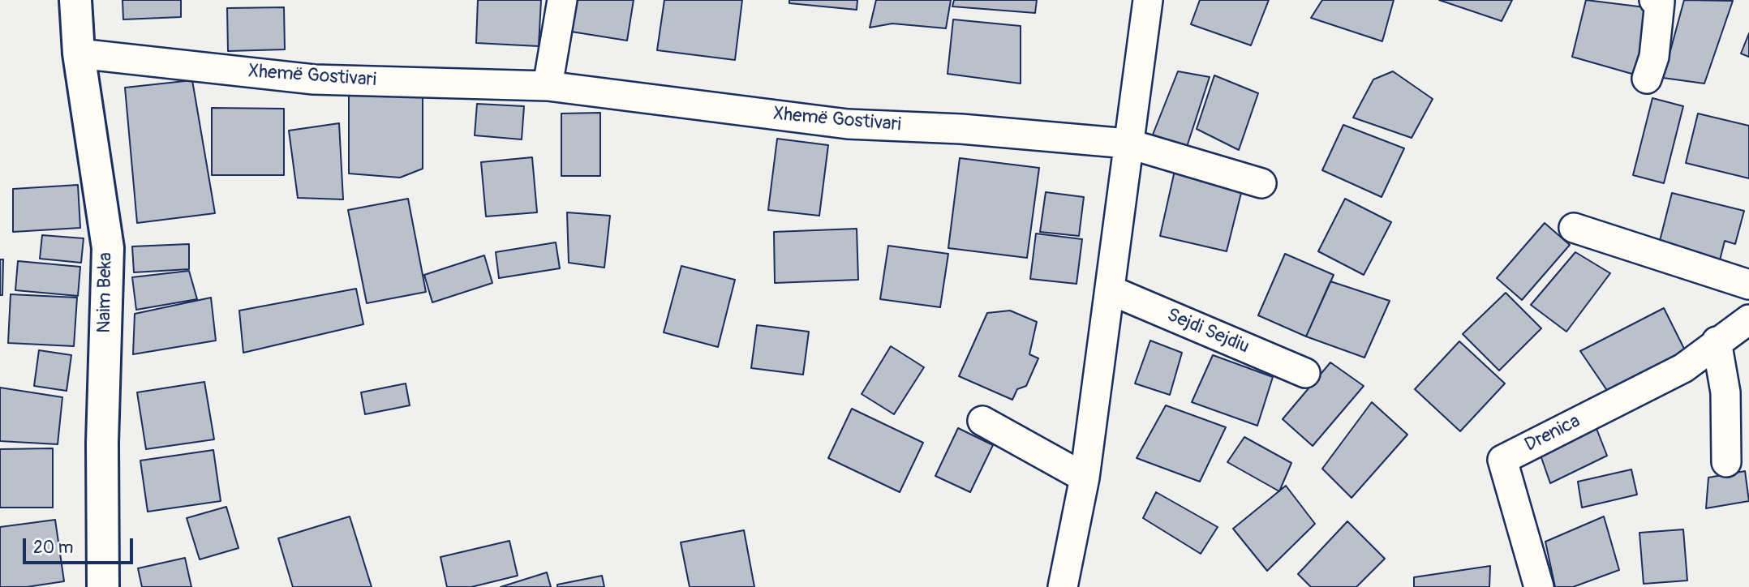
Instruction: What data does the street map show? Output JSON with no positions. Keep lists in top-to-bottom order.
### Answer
{
  "streets": {
    "street": [
      "Xhemë Gostivari",
      "Naim Beka",
      "Sejdi Sejdiu",
      "Drenica"
    ]
  },
  "crossings": [
    ["Xhemë Gostivari", "Naim Beka"]
  ],
  "scale_bar": "20 m"
}
